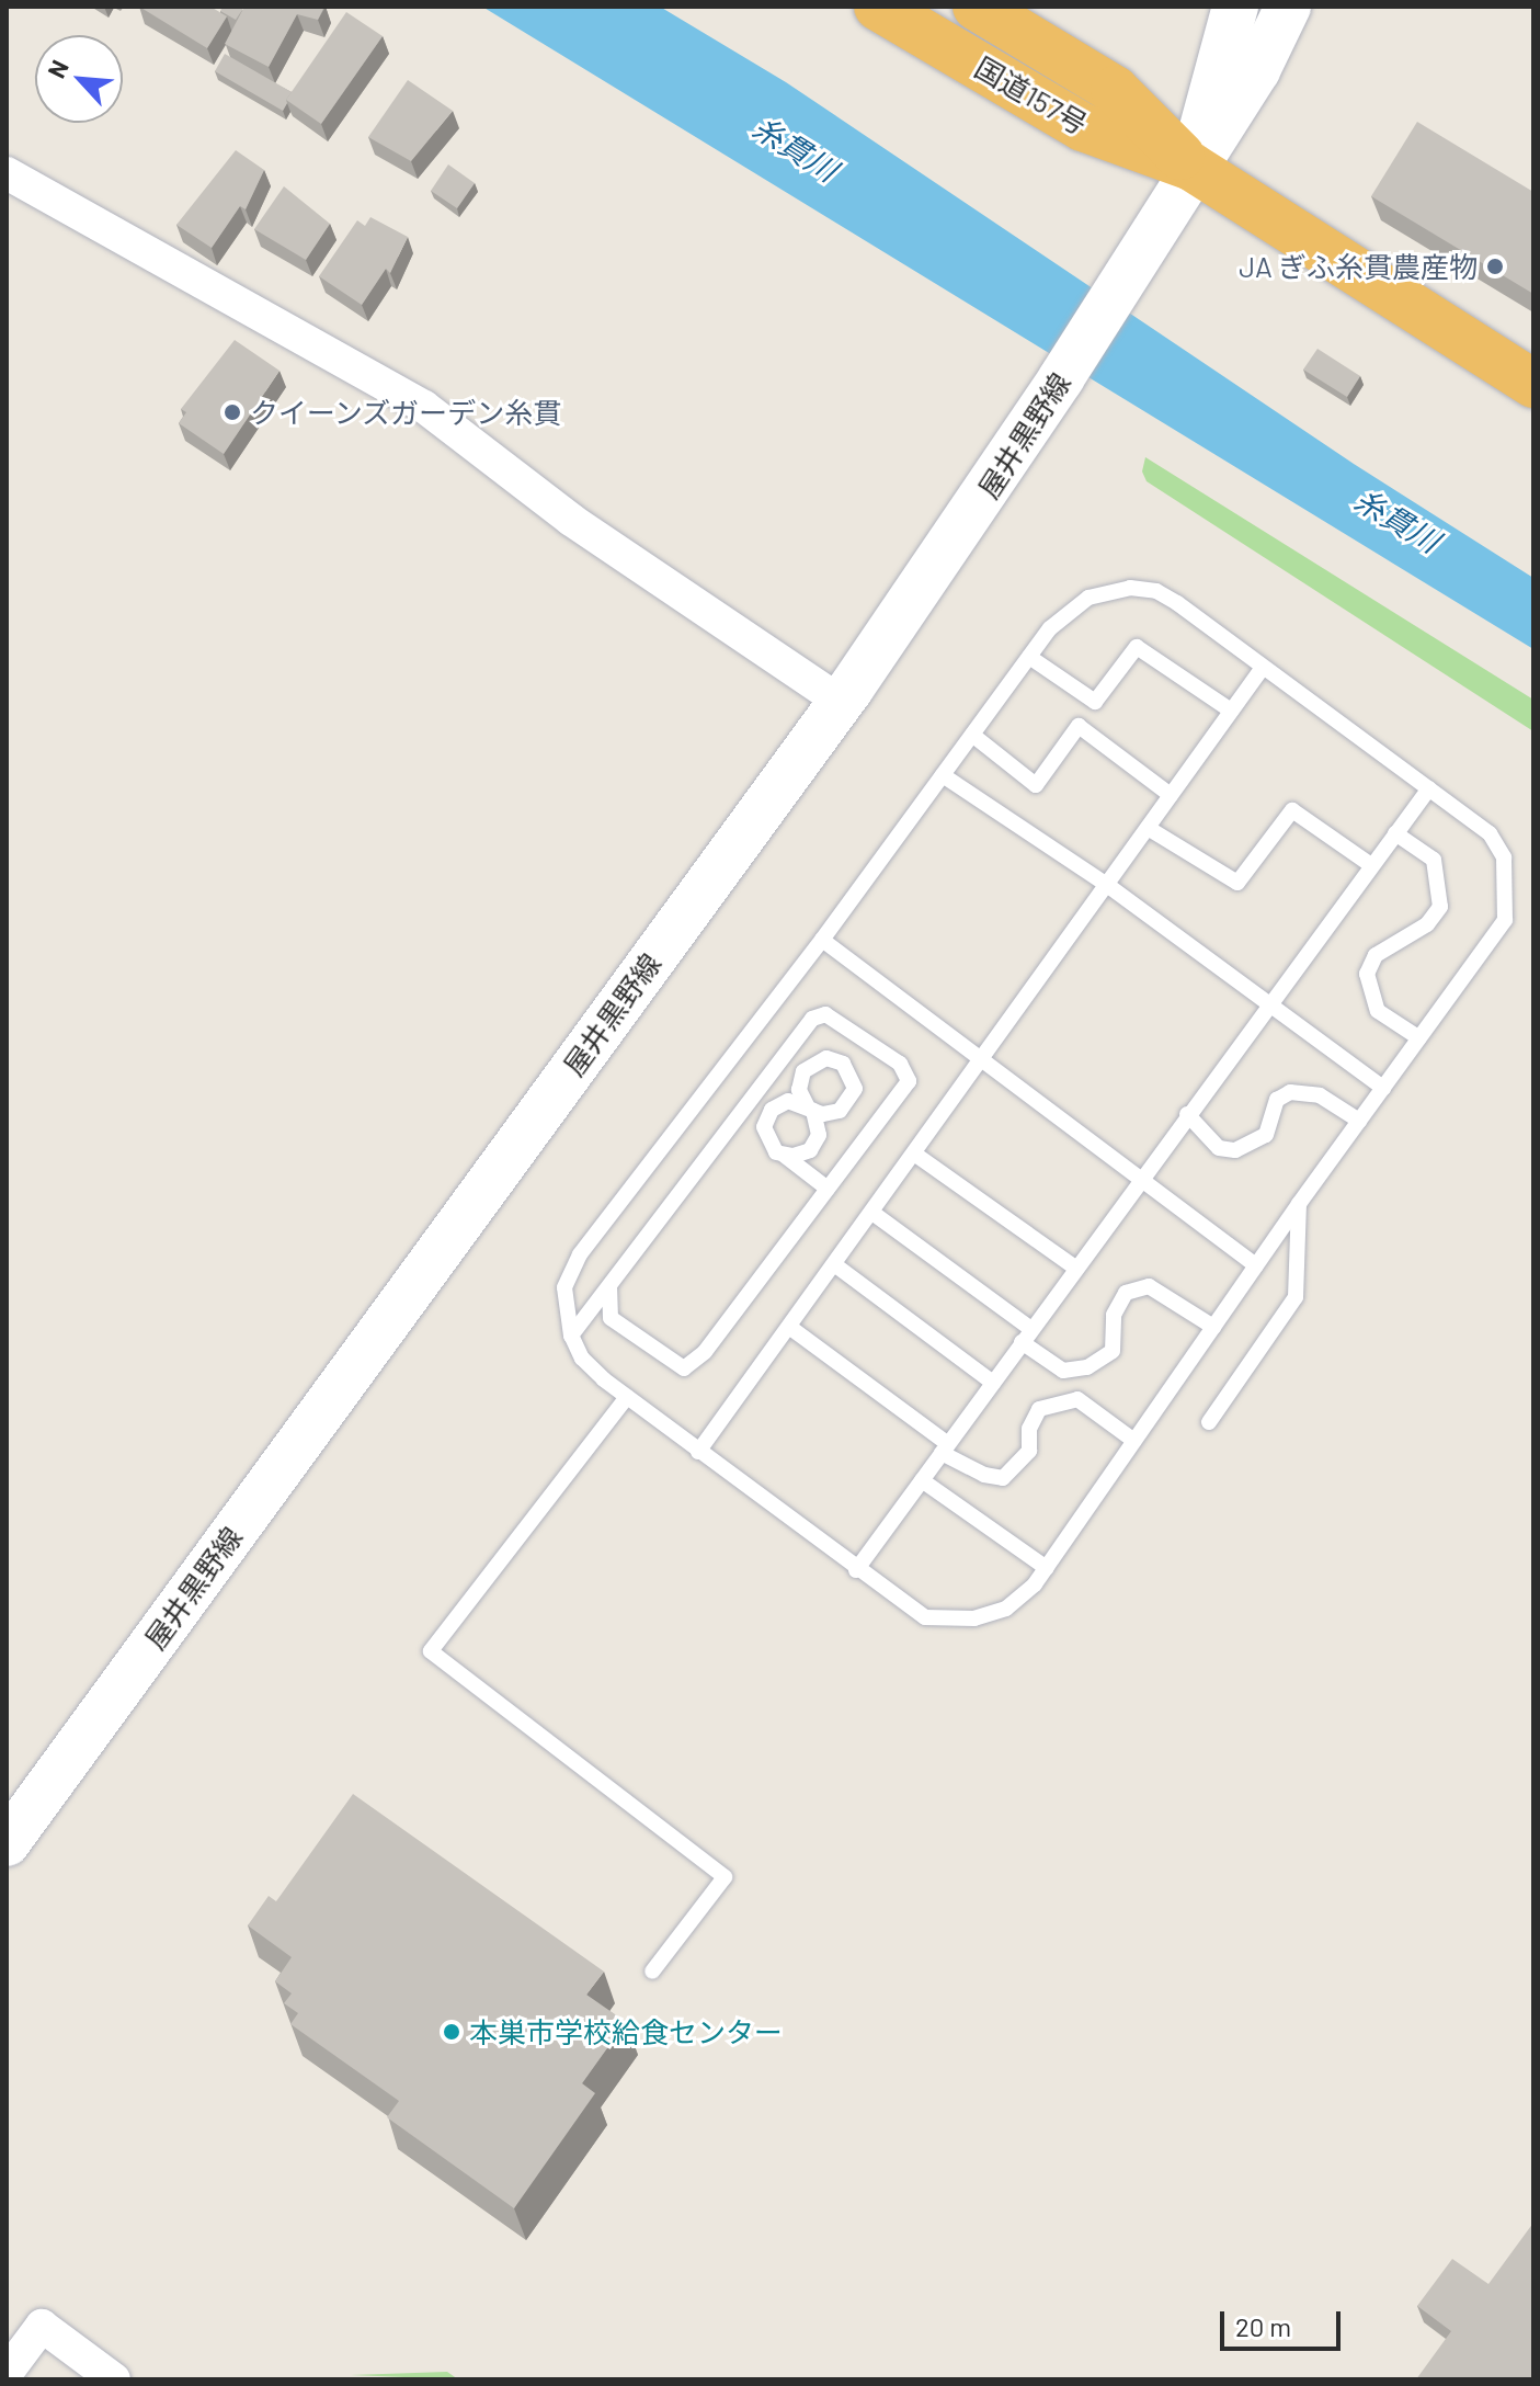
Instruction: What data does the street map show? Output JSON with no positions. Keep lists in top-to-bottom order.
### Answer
{
  "streets": {
    "highway": ["国道157号"],
    "main road": ["屋井黒野線"]
  },
  "crossings": [
    ["国道157号", "屋井黒野線"]
  ],
  "water": ["糸貫川"],
  "places": ["JA ぎふ糸貫農産物", "クイーンズガーデン糸貫", "本巣市学校給食センター"],
  "scale_bar": "20 m",
  "north": "top left"
}
